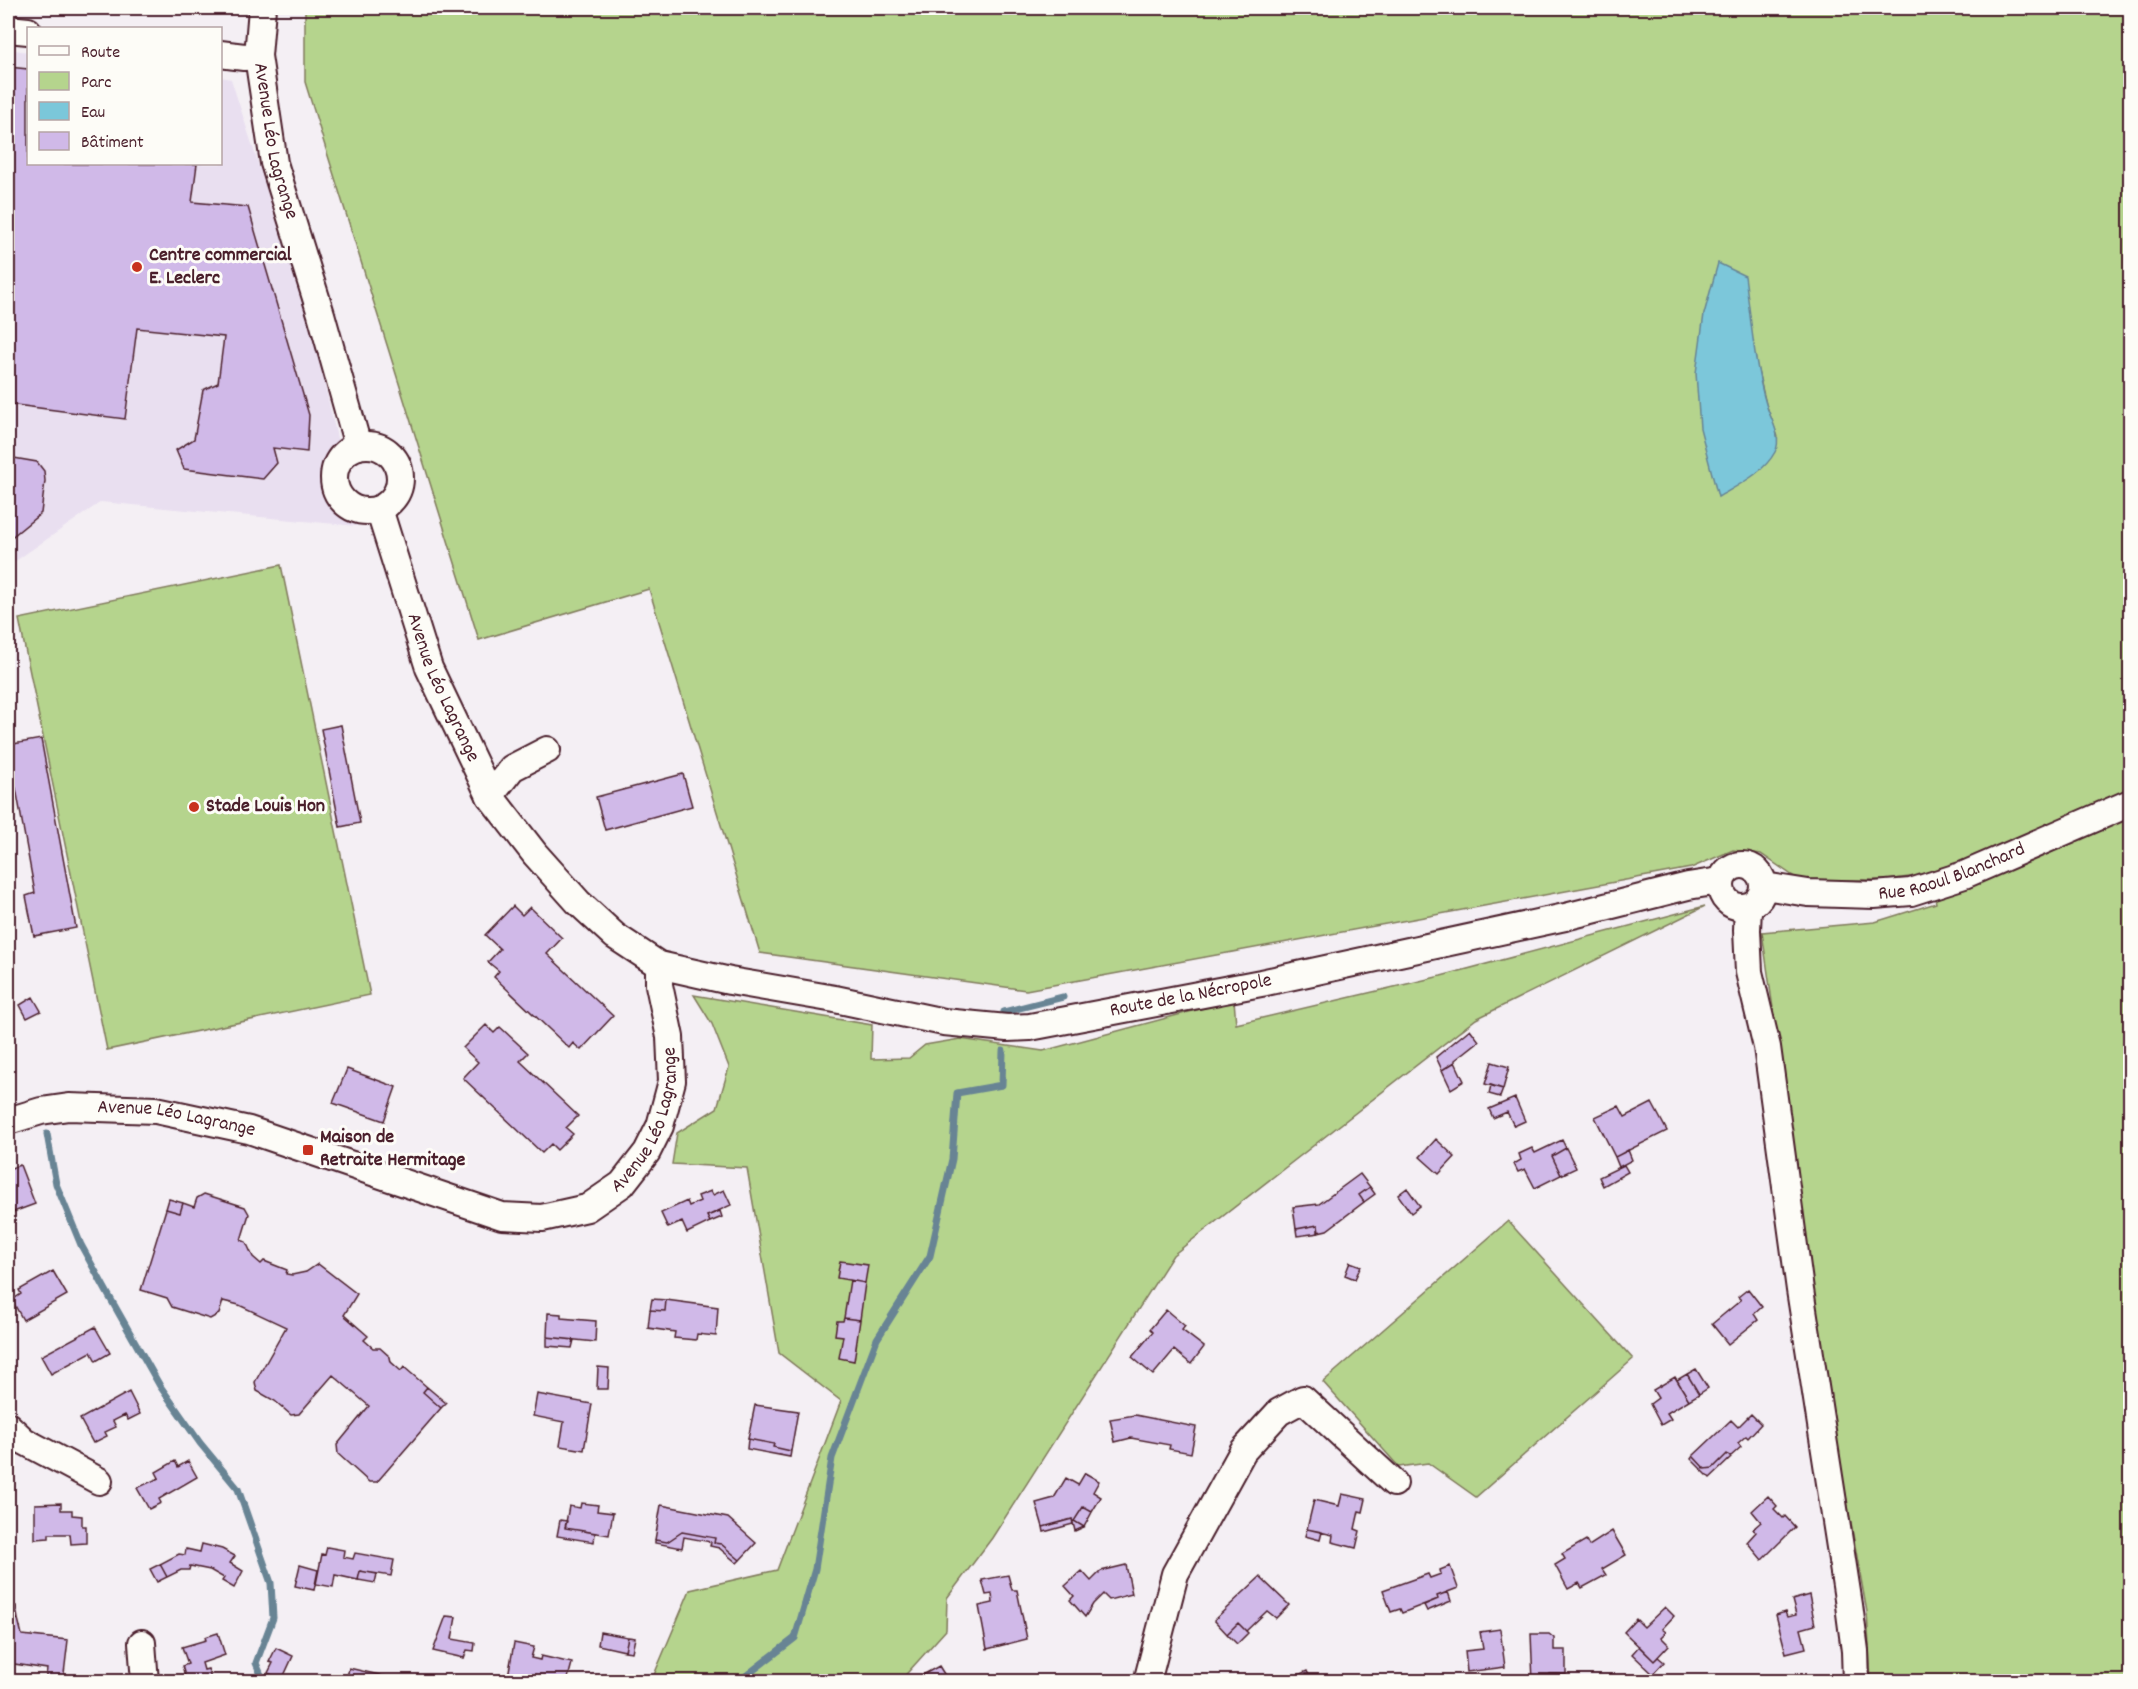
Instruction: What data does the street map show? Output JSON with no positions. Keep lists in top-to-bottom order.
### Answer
{
  "streets": {
    "street": ["Avenue Léo Lagrange", "Rue Raoul Blanchard", "Route de la Nécropole"]
  },
  "crossings": [
    ["Avenue Léo Lagrange", "Route de la Nécropole"],
    ["Rue Raoul Blanchard", "Route de la Nécropole"]
  ],
  "places": {
    "other": ["Centre commercial E. Leclerc", "Stade Louis Hon"],
    "transit": ["Maison de Retraite Hermitage"]
  },
  "legend": [
    "Route",
    "Parc",
    "Eau",
    "Bâtiment"
  ]
}
